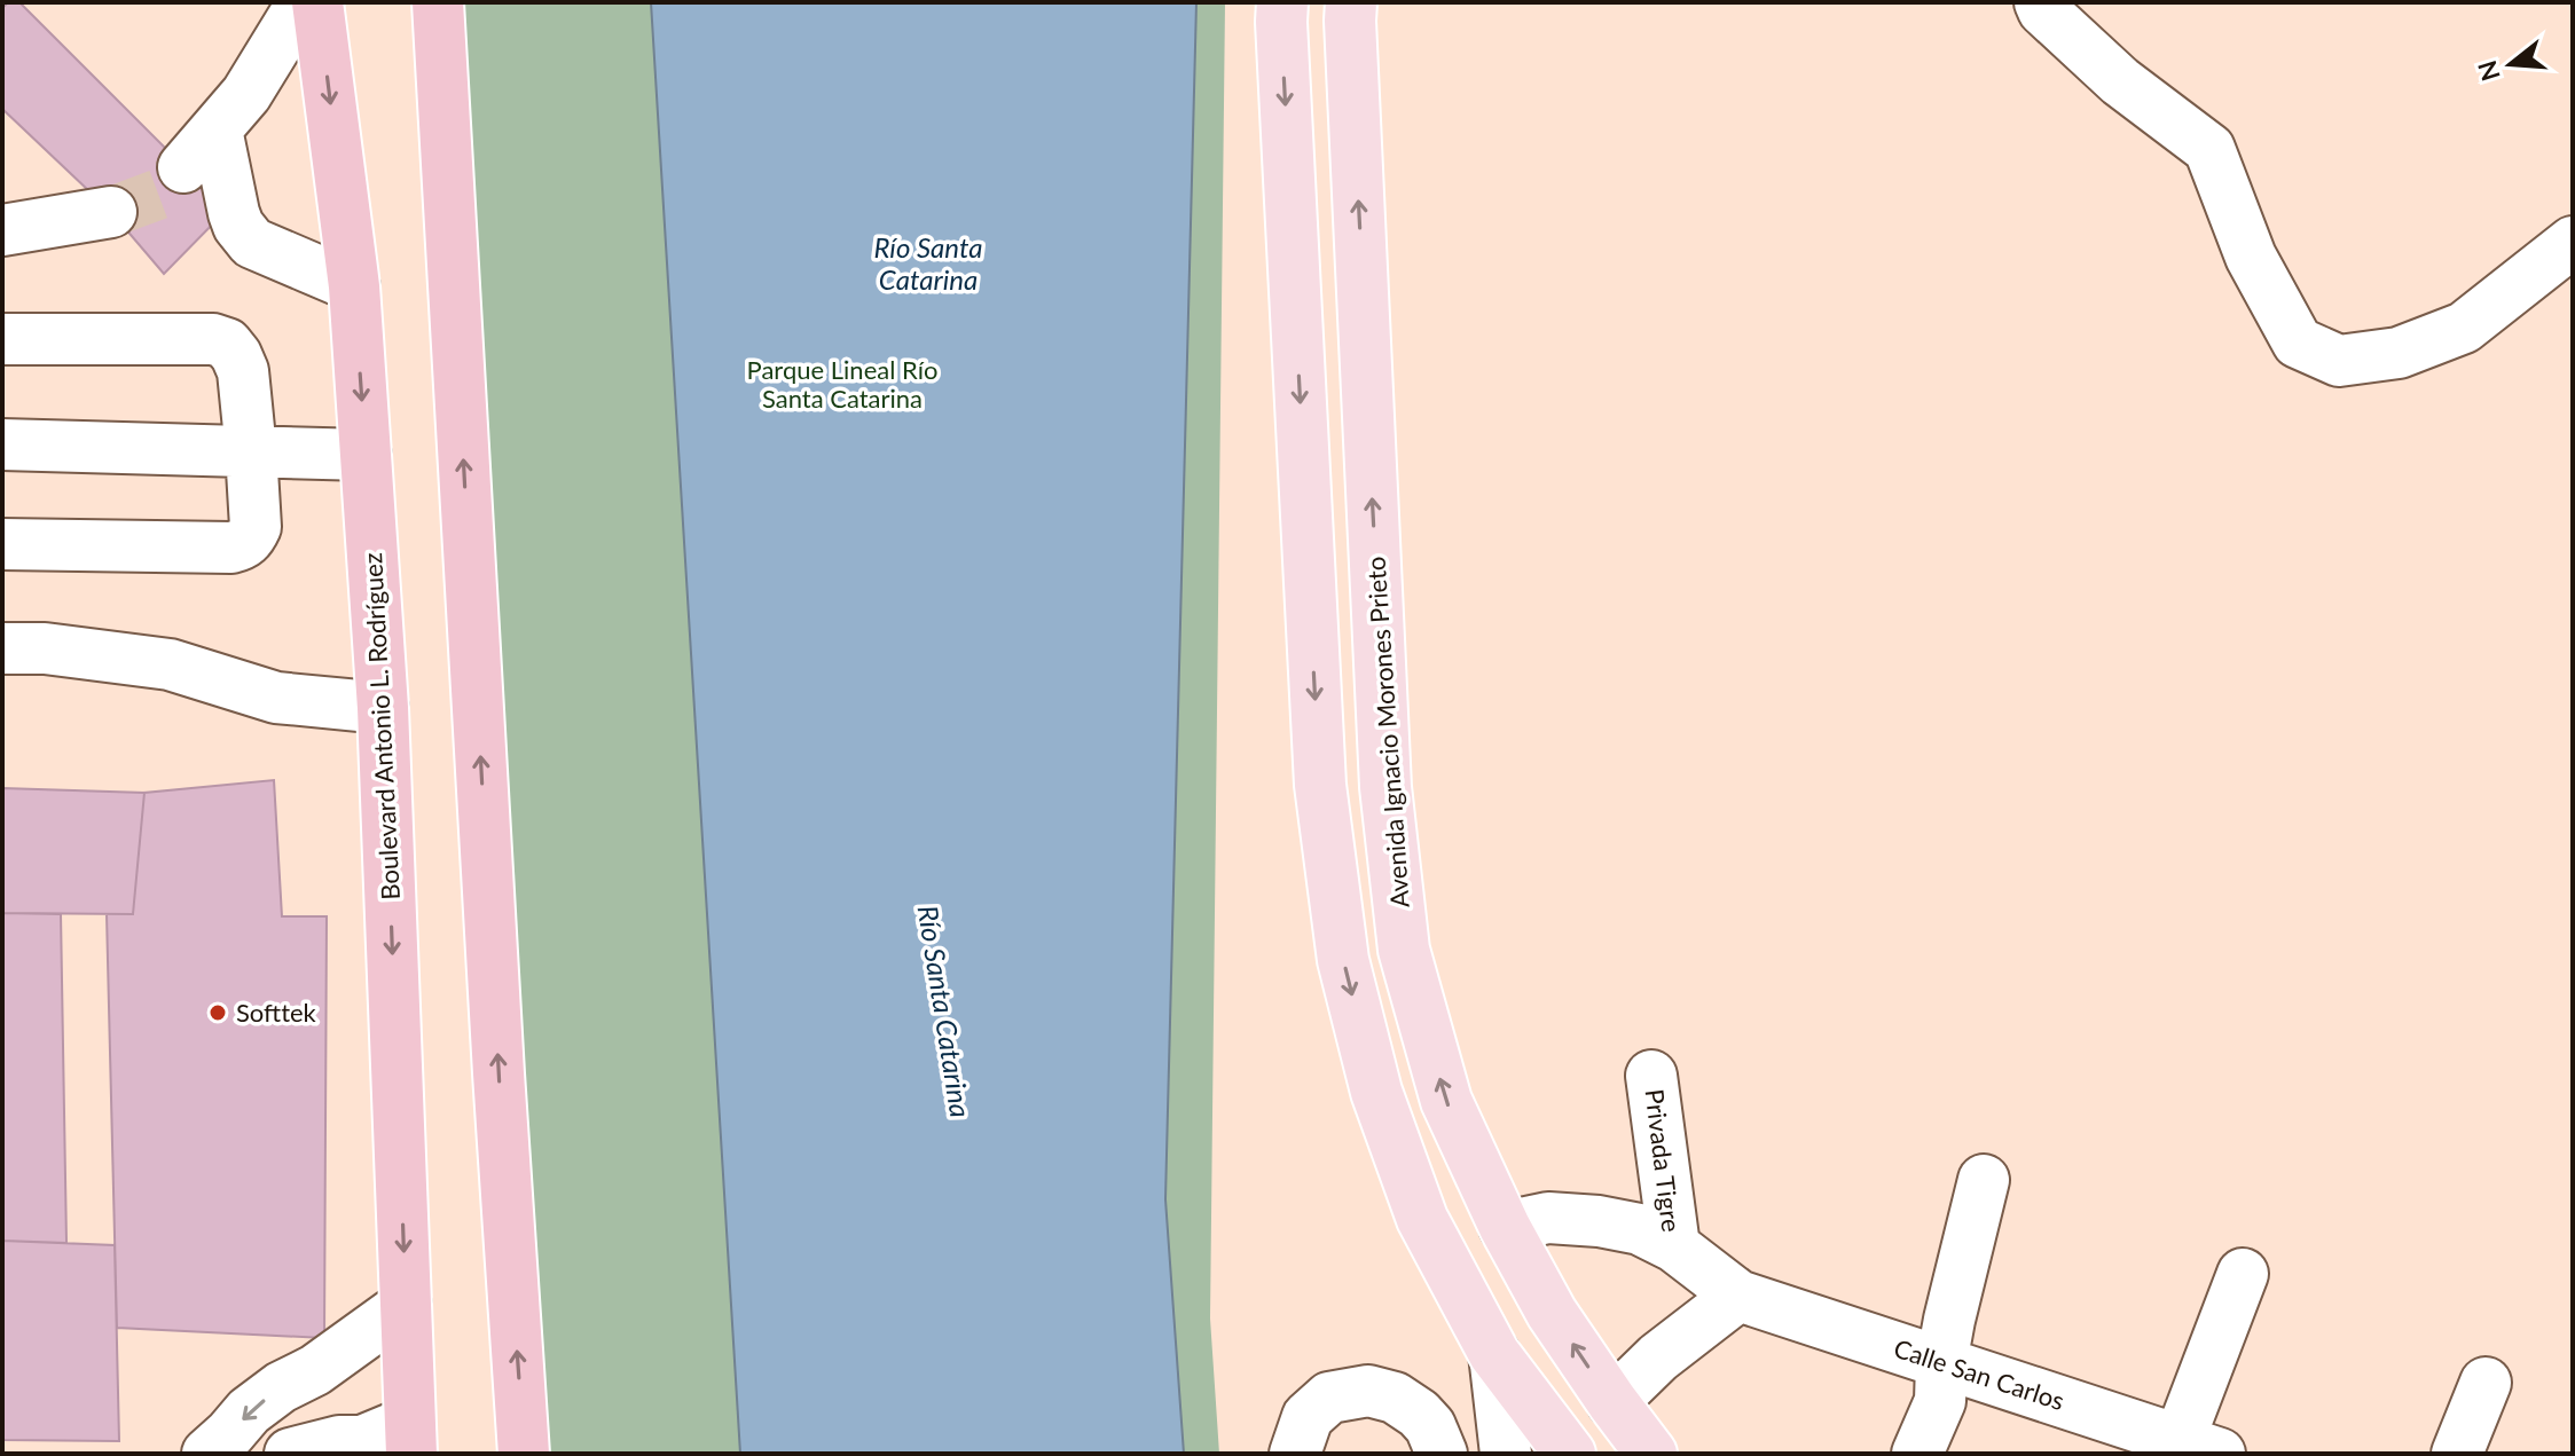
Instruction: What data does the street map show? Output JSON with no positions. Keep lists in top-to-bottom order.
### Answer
{
  "streets": {
    "highway": ["Boulevard Antonio L. Rodríguez"],
    "main road": ["Avenida Ignacio Morones Prieto"],
    "street": ["Privada Tigre", "Calle San Carlos"]
  },
  "crossings": [
    ["Avenida Ignacio Morones Prieto", "Calle San Carlos"],
    ["Privada Tigre", "Calle San Carlos"]
  ],
  "water": ["Río Santa Catarina"],
  "parks": ["Parque Lineal Río Santa Catarina"],
  "places": ["Softtek"],
  "north": "left"
}
